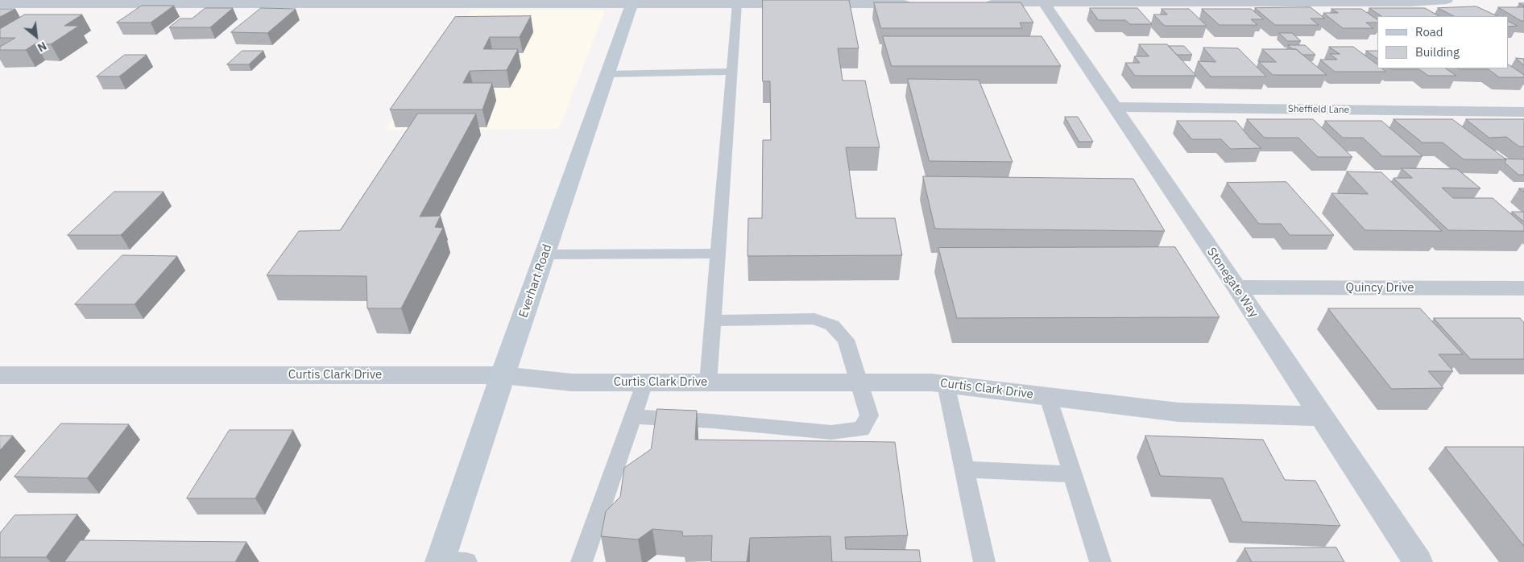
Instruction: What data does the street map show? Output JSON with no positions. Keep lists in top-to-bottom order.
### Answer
{
  "streets": {
    "main road": ["Everhart Road"],
    "street": [
      "Sheffield Lane",
      "Stonegate Way",
      "Quincy Drive",
      "Curtis Clark Drive"
    ]
  },
  "crossings": [
    ["Sheffield Lane", "Stonegate Way"],
    ["Everhart Road", "Curtis Clark Drive"],
    ["Stonegate Way", "Quincy Drive"],
    ["Stonegate Way", "Curtis Clark Drive"]
  ],
  "legend": ["Road", "Building"],
  "north": "bottom right"
}
